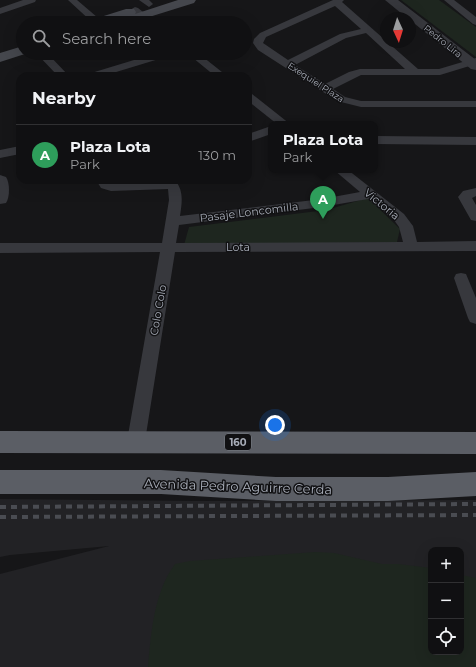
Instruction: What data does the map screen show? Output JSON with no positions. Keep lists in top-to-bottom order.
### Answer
{
  "streets": {
    "highway": ["160", "Avenida Pedro Aguirre Cerda"],
    "street": [
      "Pedro Lira",
      "Exequiel Plaza",
      "Victoria",
      "Pasaje Loncomilla",
      "Lota",
      "Colo Colo"
    ]
  },
  "crossings": [
    ["Victoria", "Pasaje Loncomilla"],
    ["Victoria", "Lota"],
    ["Pasaje Loncomilla", "Colo Colo"],
    ["Lota", "Colo Colo"],
    ["Colo Colo", "160"]
  ],
  "north": "bottom",
  "page": {
    "search": "Search here",
    "heading": "Nearby",
    "popup": ["Plaza Lota", "Park"],
    "list": [
      {
        "mark": "A",
        "name": "Plaza Lota",
        "note": "Park",
        "value": "130 m"
      }
    ],
    "pins": "A",
    "map_buttons": ["+", "−"]
  }
}
